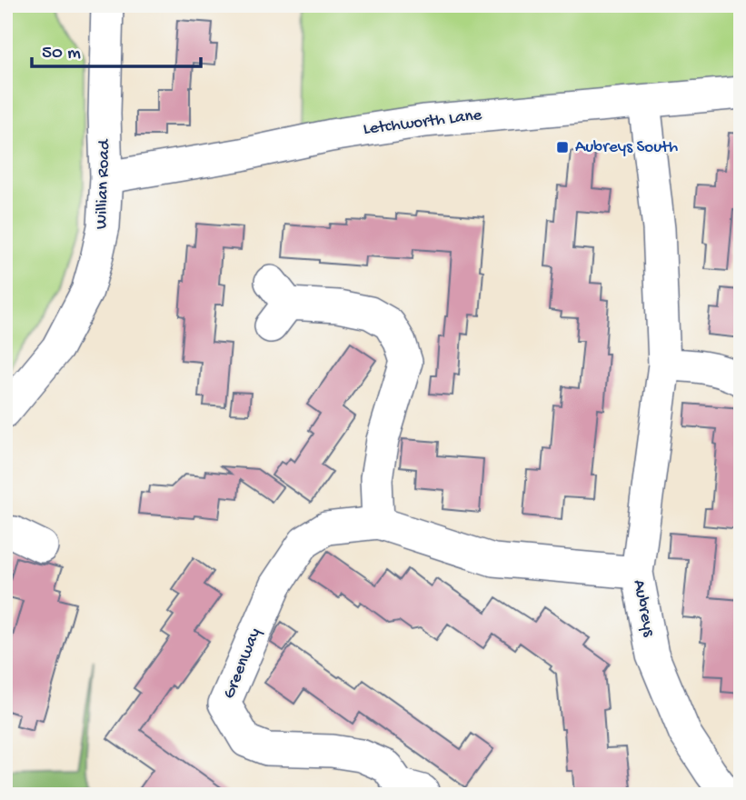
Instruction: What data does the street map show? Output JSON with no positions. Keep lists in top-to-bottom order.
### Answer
{
  "streets": {
    "street": [
      "Letchworth Lane",
      "Willian Road",
      "Aubreys",
      "Greenway"
    ]
  },
  "crossings": [
    ["Letchworth Lane", "Willian Road"],
    ["Letchworth Lane", "Aubreys"],
    ["Aubreys", "Greenway"]
  ],
  "places": {
    "transit": ["Aubreys South"]
  },
  "scale_bar": "50 m"
}
